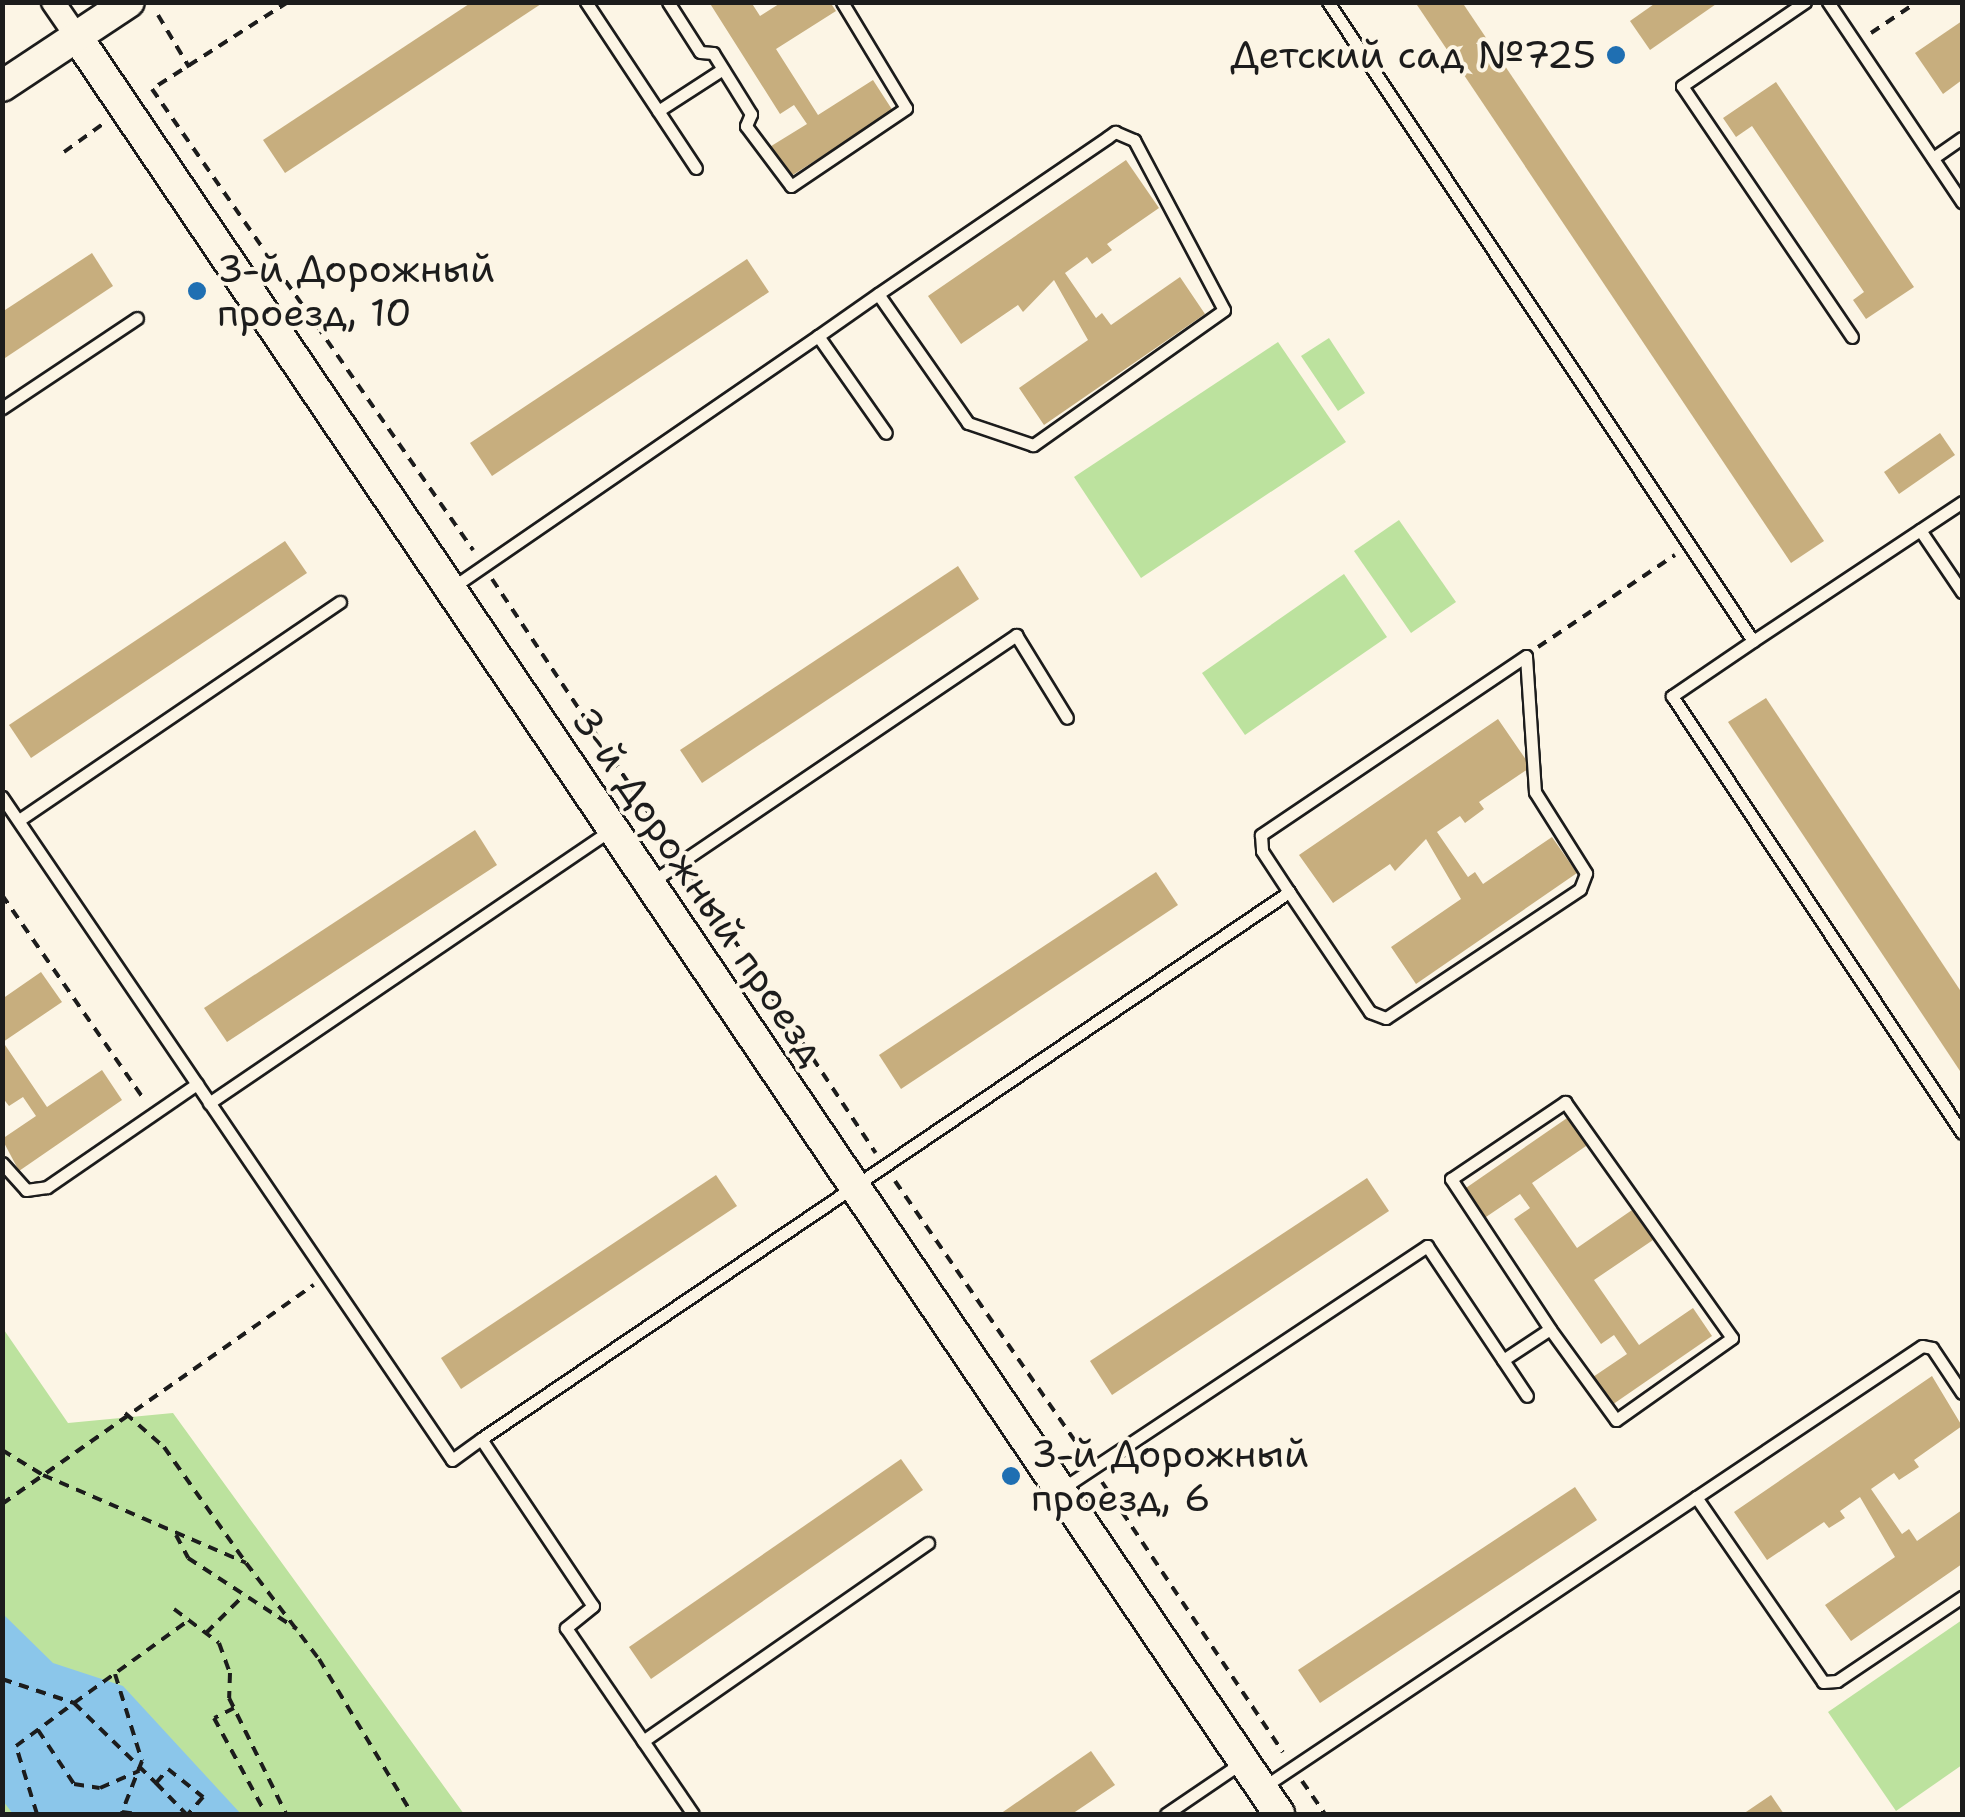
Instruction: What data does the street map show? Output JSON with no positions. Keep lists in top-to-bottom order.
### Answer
{
  "streets": {
    "street": ["3-й Дорожный проезд"]
  },
  "places": ["Детский сад №725", "3-й Дорожный проезд, 10", "3-й Дорожный проезд, 6"]
}
